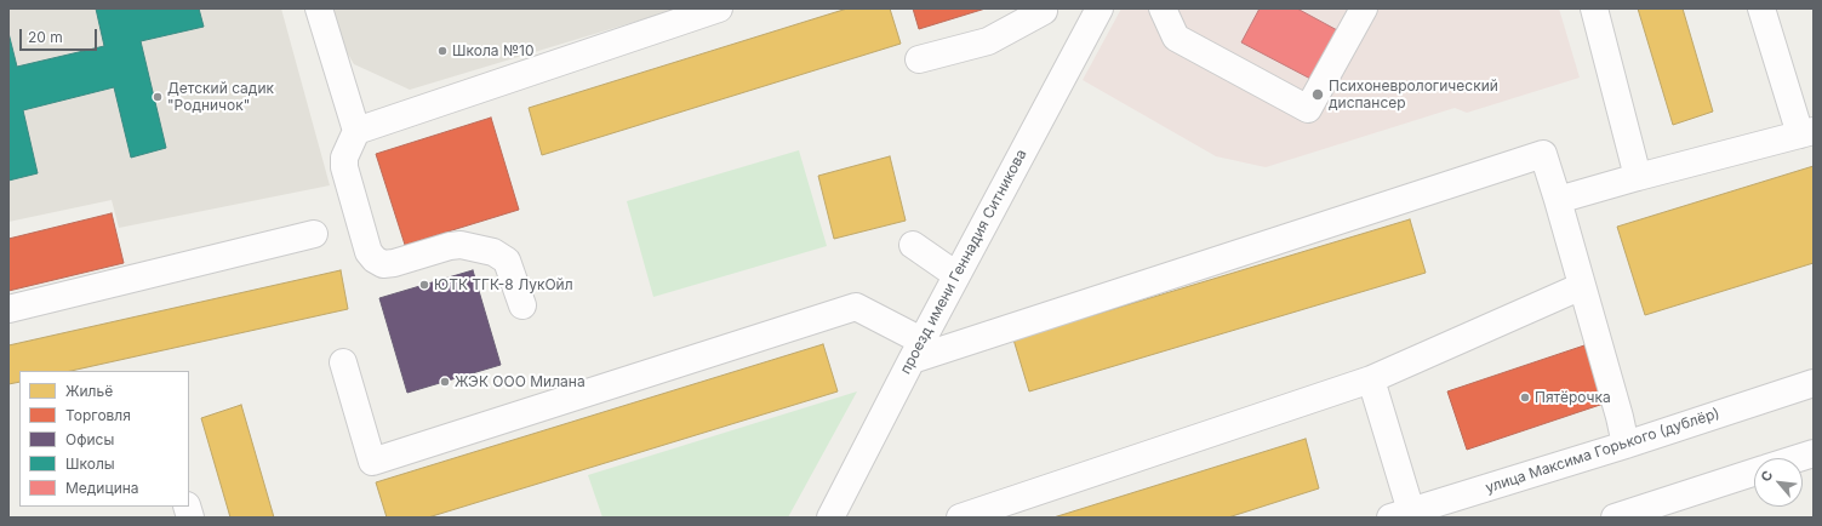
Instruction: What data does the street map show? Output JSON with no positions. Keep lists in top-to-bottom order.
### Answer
{
  "streets": {
    "street": ["проезд имени Геннадия Ситникова", "улица Максима Горького (дублёр)"]
  },
  "places": [
    "Школа №10",
    "Психоневрологический диспансер",
    "Детский садик \"Родничок\"",
    "ЮТК ТГК-8 ЛукОйл",
    "ЖЭК ООО Милана",
    "Пятёрочка"
  ],
  "legend": [
    "Жильё",
    "Торговля",
    "Офисы",
    "Школы",
    "Медицина"
  ],
  "scale_bar": "20 m",
  "north": "top left"
}
